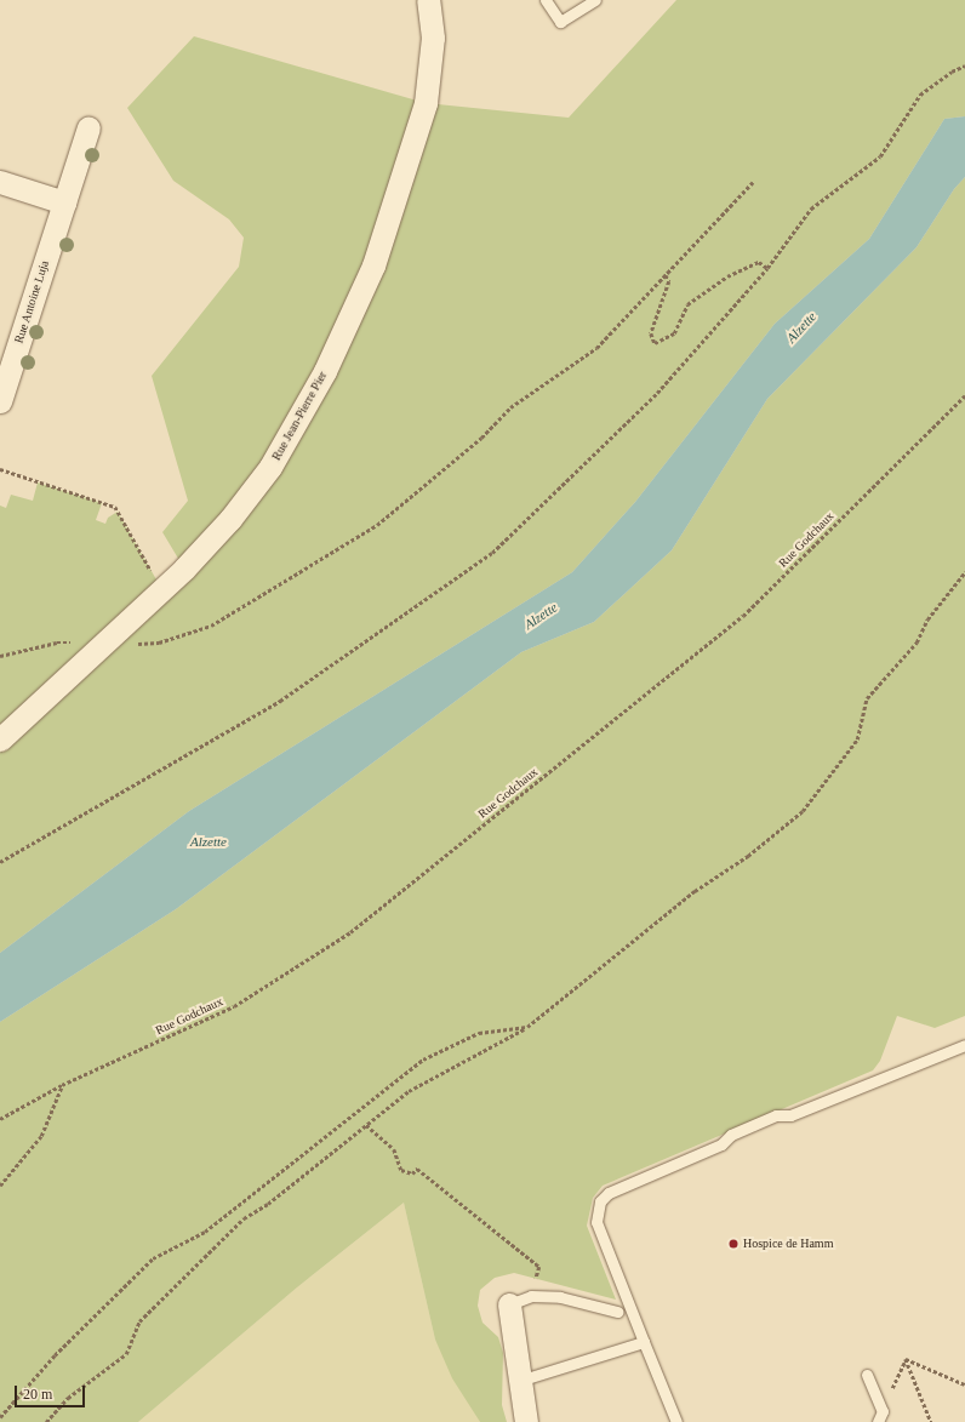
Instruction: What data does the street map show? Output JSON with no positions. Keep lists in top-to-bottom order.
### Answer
{
  "streets": {
    "street": ["Rue Antoine Luja", "Rue Jean-Pierre Pier"],
    "path": ["Rue Godchaux"]
  },
  "water": ["Alzette"],
  "places": ["Hospice de Hamm"],
  "scale_bar": "20 m"
}
